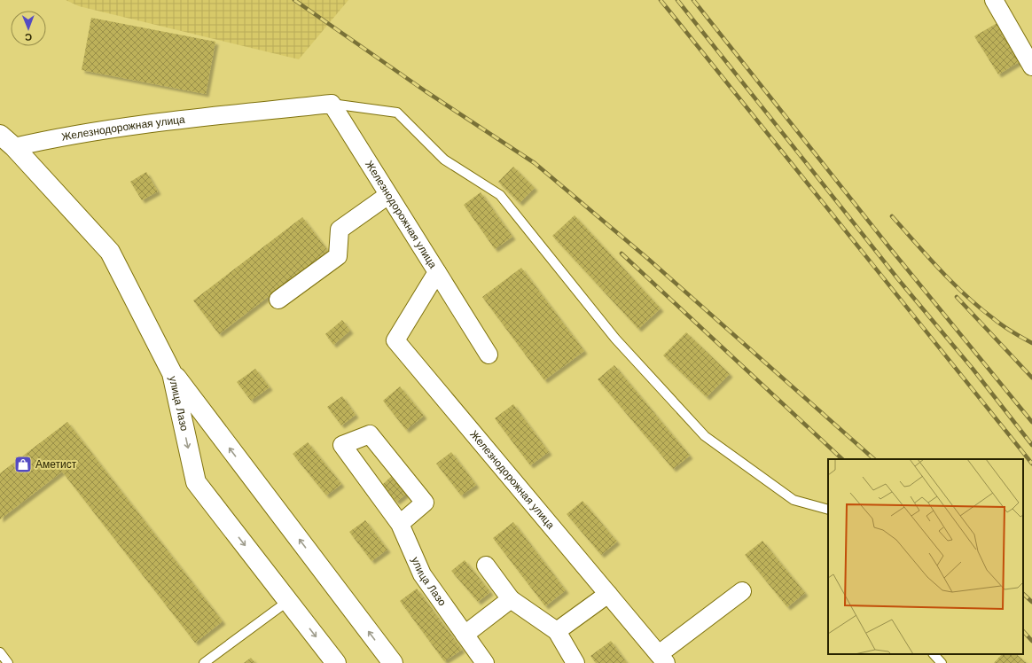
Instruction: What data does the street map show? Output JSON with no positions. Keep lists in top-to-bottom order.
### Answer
{
  "streets": {
    "street": ["Железнодорожная улица", "улица Лазо"]
  },
  "crossings": [
    ["Железнодорожная улица", "улица Лазо"]
  ],
  "places": {
    "shop": ["Аметист"]
  },
  "north": "bottom"
}
